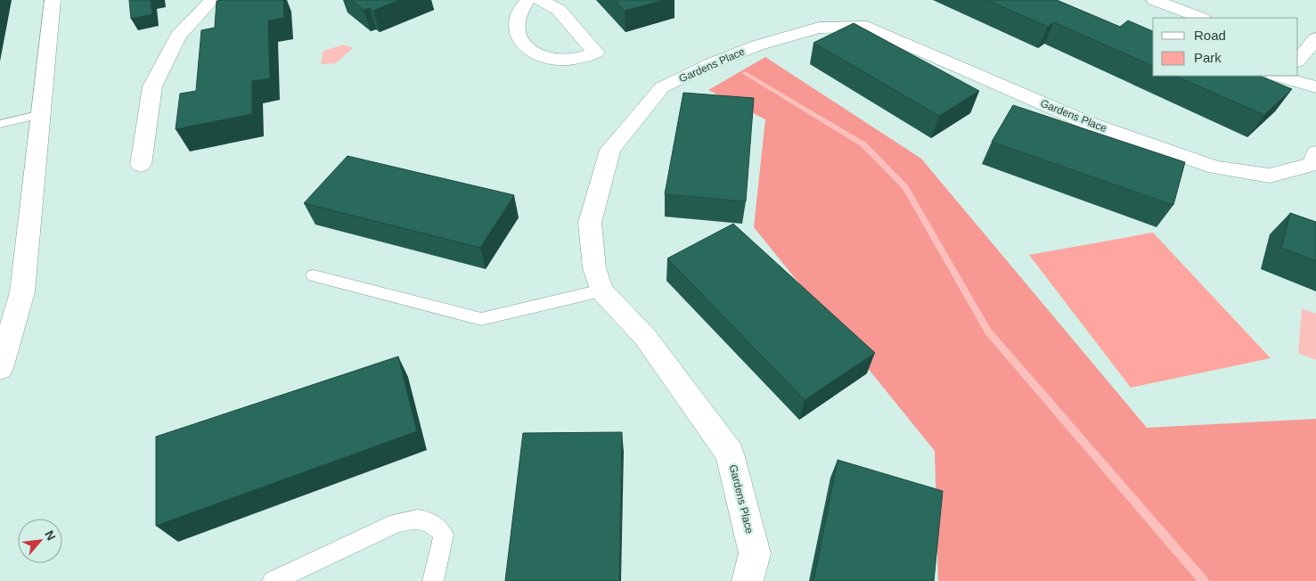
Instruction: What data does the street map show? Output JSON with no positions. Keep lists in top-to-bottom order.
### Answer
{
  "streets": {
    "street": ["Gardens Place"]
  },
  "legend": ["Road", "Park"],
  "north": "top right"
}
